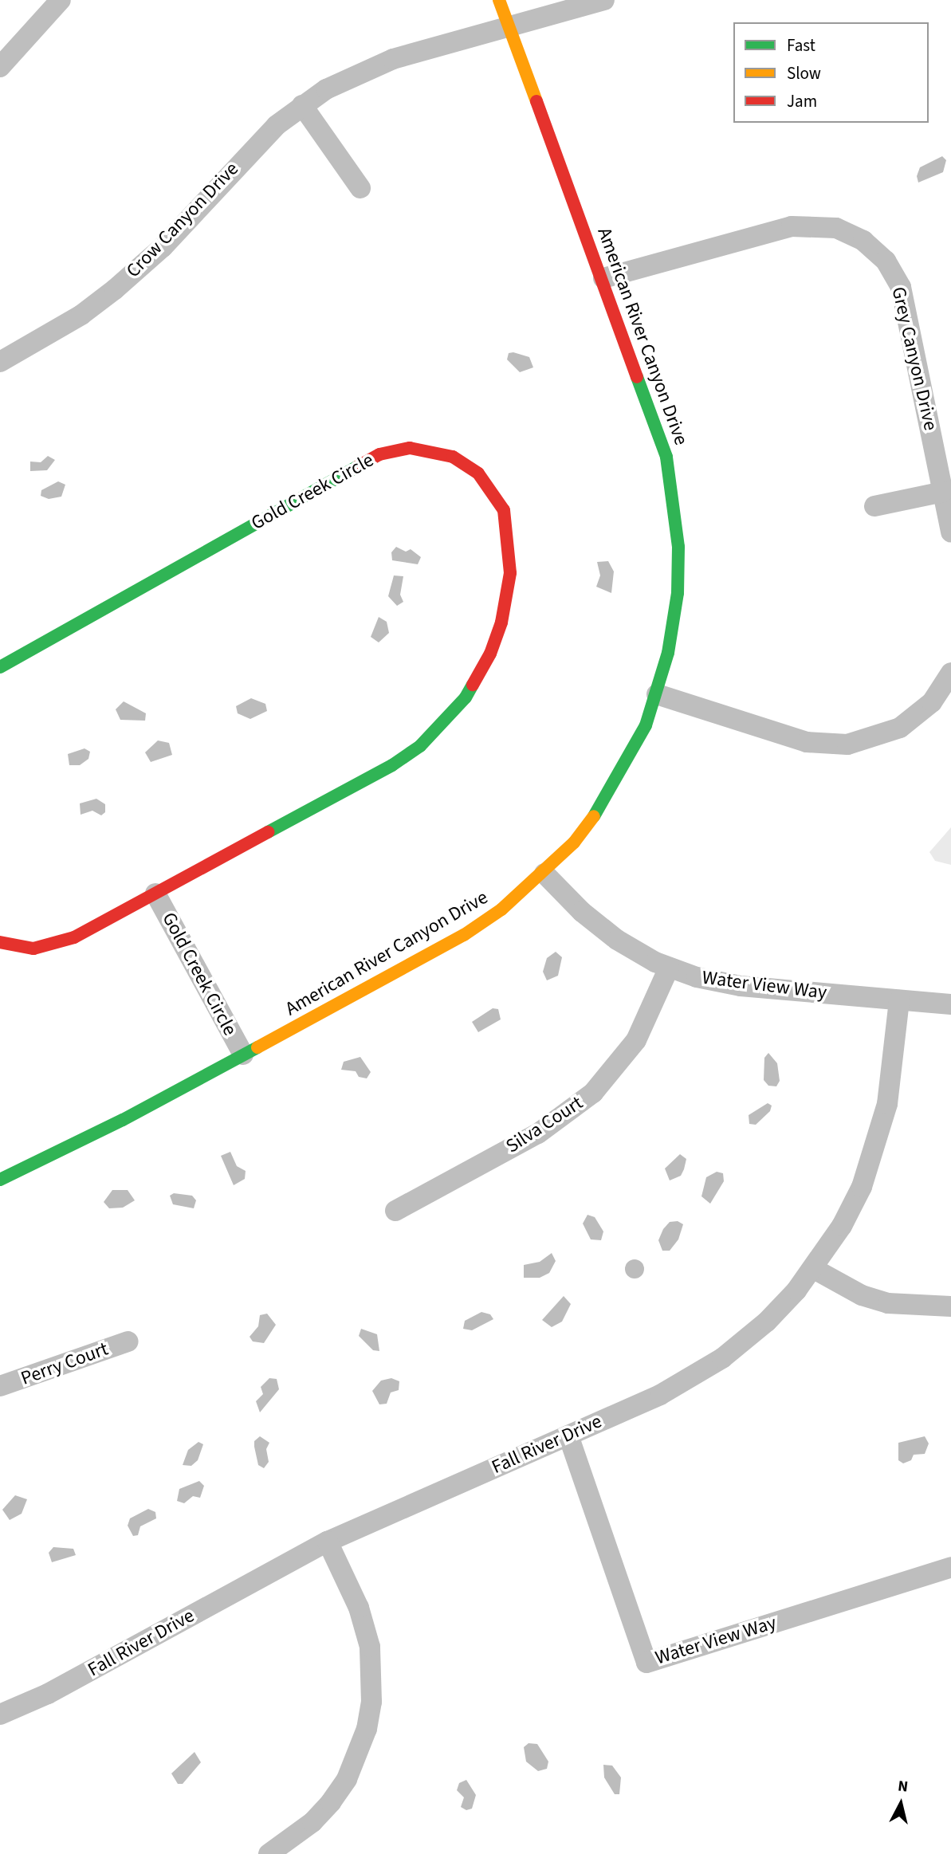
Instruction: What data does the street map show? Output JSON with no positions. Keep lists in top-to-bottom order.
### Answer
{
  "streets": {
    "main road": ["American River Canyon Drive", "Gold Creek Circle"],
    "street": [
      "Crow Canyon Drive",
      "Grey Canyon Drive",
      "Water View Way",
      "Silva Court",
      "Perry Court",
      "Fall River Drive"
    ]
  },
  "crossings": [
    ["Crow Canyon Drive", "American River Canyon Drive"],
    ["American River Canyon Drive", "Grey Canyon Drive"],
    ["American River Canyon Drive", "Gold Creek Circle"],
    ["American River Canyon Drive", "Water View Way"],
    ["Water View Way", "Silva Court"],
    ["Water View Way", "Fall River Drive"]
  ],
  "legend": ["Fast", "Slow", "Jam"],
  "north": "top"
}
